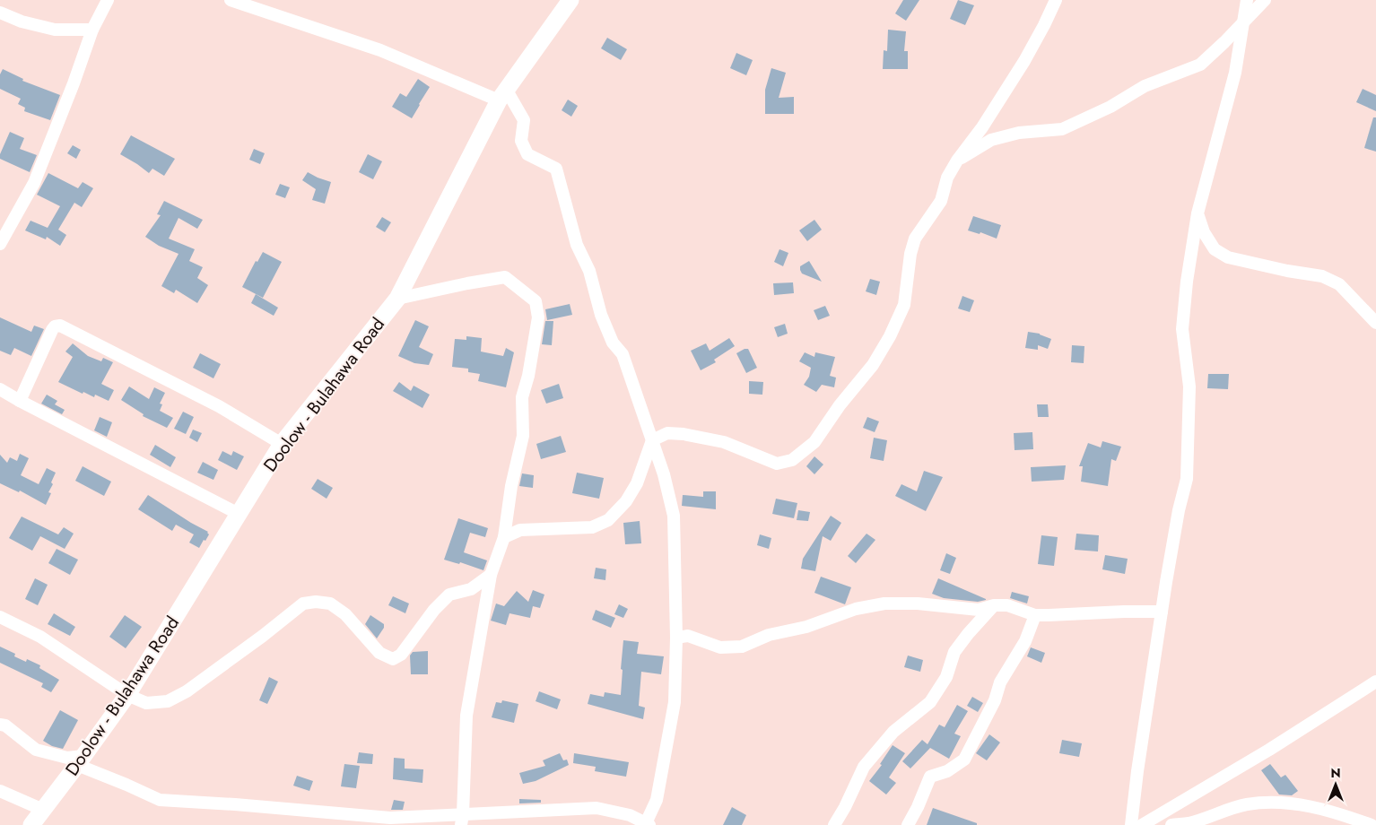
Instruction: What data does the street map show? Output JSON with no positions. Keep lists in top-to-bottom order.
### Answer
{
  "streets": {
    "main road": ["Doolow - Bulahawa Road"]
  },
  "north": "top"
}
